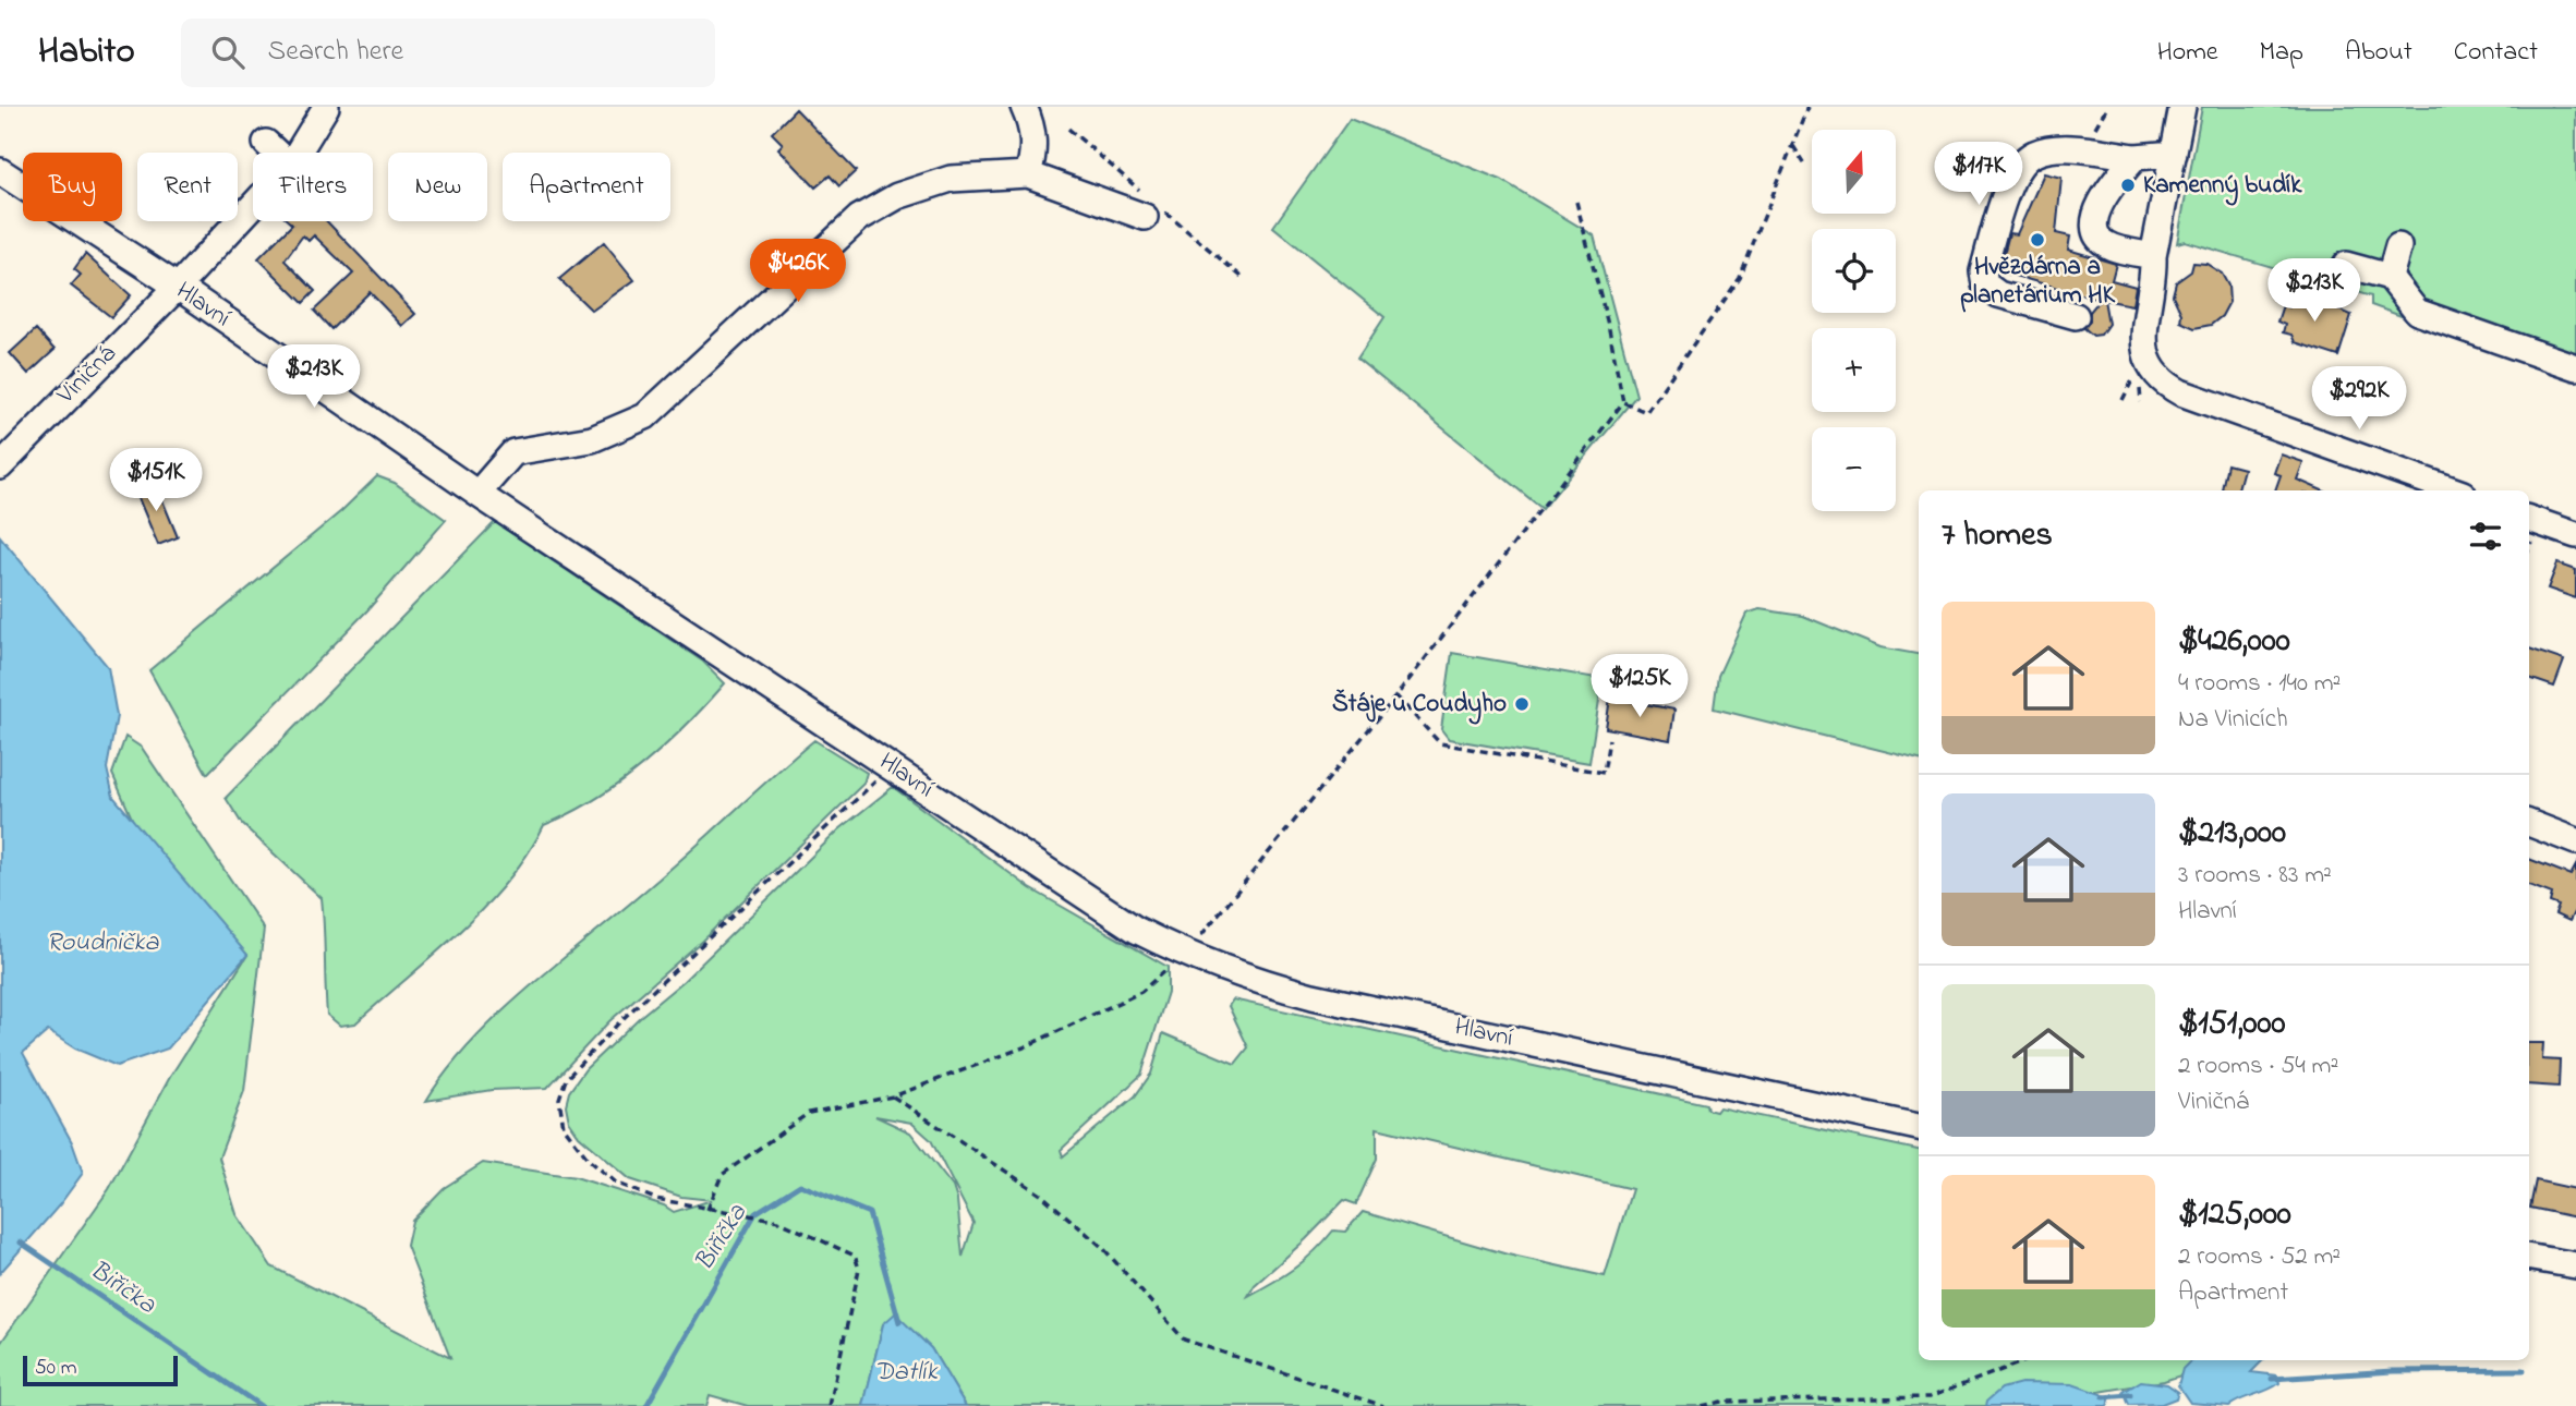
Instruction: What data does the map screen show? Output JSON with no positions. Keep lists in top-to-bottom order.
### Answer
{
  "streets": {
    "street": ["Hlavní", "Viničná"]
  },
  "crossings": [
    ["Hlavní", "Viničná"]
  ],
  "water": ["Roudnička", "Biřička", "Datlík"],
  "places": ["Kamenný budík", "Hvězdárna a planetárium HK", "Štáje u Coudyho"],
  "scale_bar": "50 m",
  "north": "top",
  "page": {
    "header": "Habito",
    "search": "Search here",
    "nav": [
      "Home",
      "Map",
      "About",
      "Contact"
    ],
    "map_buttons": ["+", "−"],
    "price": [
      "$117K",
      "$426K",
      "$213K",
      "$213K",
      "$292K",
      "$151K",
      "$125K"
    ],
    "chip": [
      "Buy",
      "Rent",
      "Filters",
      "New",
      "Apartment"
    ],
    "heading": "7 homes",
    "list": [
      {
        "name": "$426,000",
        "note": "4 rooms · 140 m² · Na Vinicích"
      },
      {
        "name": "$213,000",
        "note": "3 rooms · 83 m² · Hlavní"
      },
      {
        "name": "$151,000",
        "note": "2 rooms · 54 m² · Viničná"
      },
      {
        "name": "$125,000",
        "note": "2 rooms · 52 m² · Apartment"
      }
    ],
    "scale": "50 m"
  }
}
